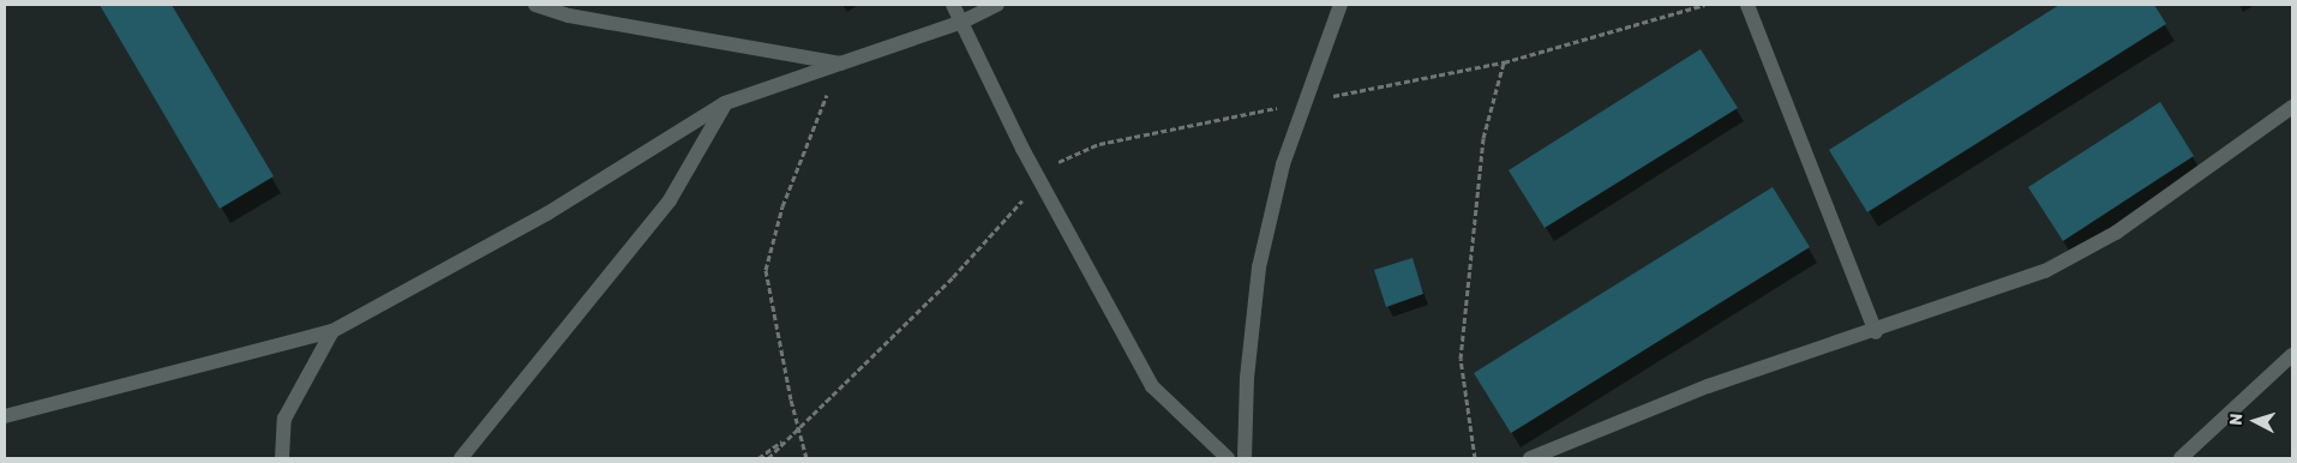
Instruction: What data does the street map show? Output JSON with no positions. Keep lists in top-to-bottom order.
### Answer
{
  "north": "left"
}
